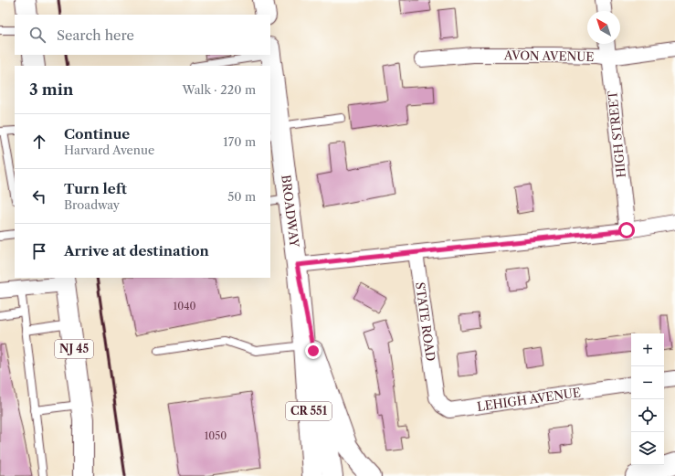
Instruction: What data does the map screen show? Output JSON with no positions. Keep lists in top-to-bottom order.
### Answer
{
  "streets": {
    "main road": ["BROADWAY", "NJ 45", "CR 551"],
    "street": [
      "AVON AVENUE",
      "HIGH STREET",
      "STATE ROAD",
      "LEHIGH AVENUE"
    ]
  },
  "crossings": [
    ["AVON AVENUE", "HIGH STREET"],
    ["STATE ROAD", "LEHIGH AVENUE"]
  ],
  "house_numbers": ["1040", "1050"],
  "north": "top left",
  "page": {
    "search": "Search here",
    "heading": ["3 min", "Walk · 220 m"],
    "list": [
      ["Continue", "Harvard Avenue", "170 m"],
      ["Turn left", "Broadway", "50 m"],
      "Arrive at destination"
    ],
    "map_buttons": ["+", "−"]
  }
}
